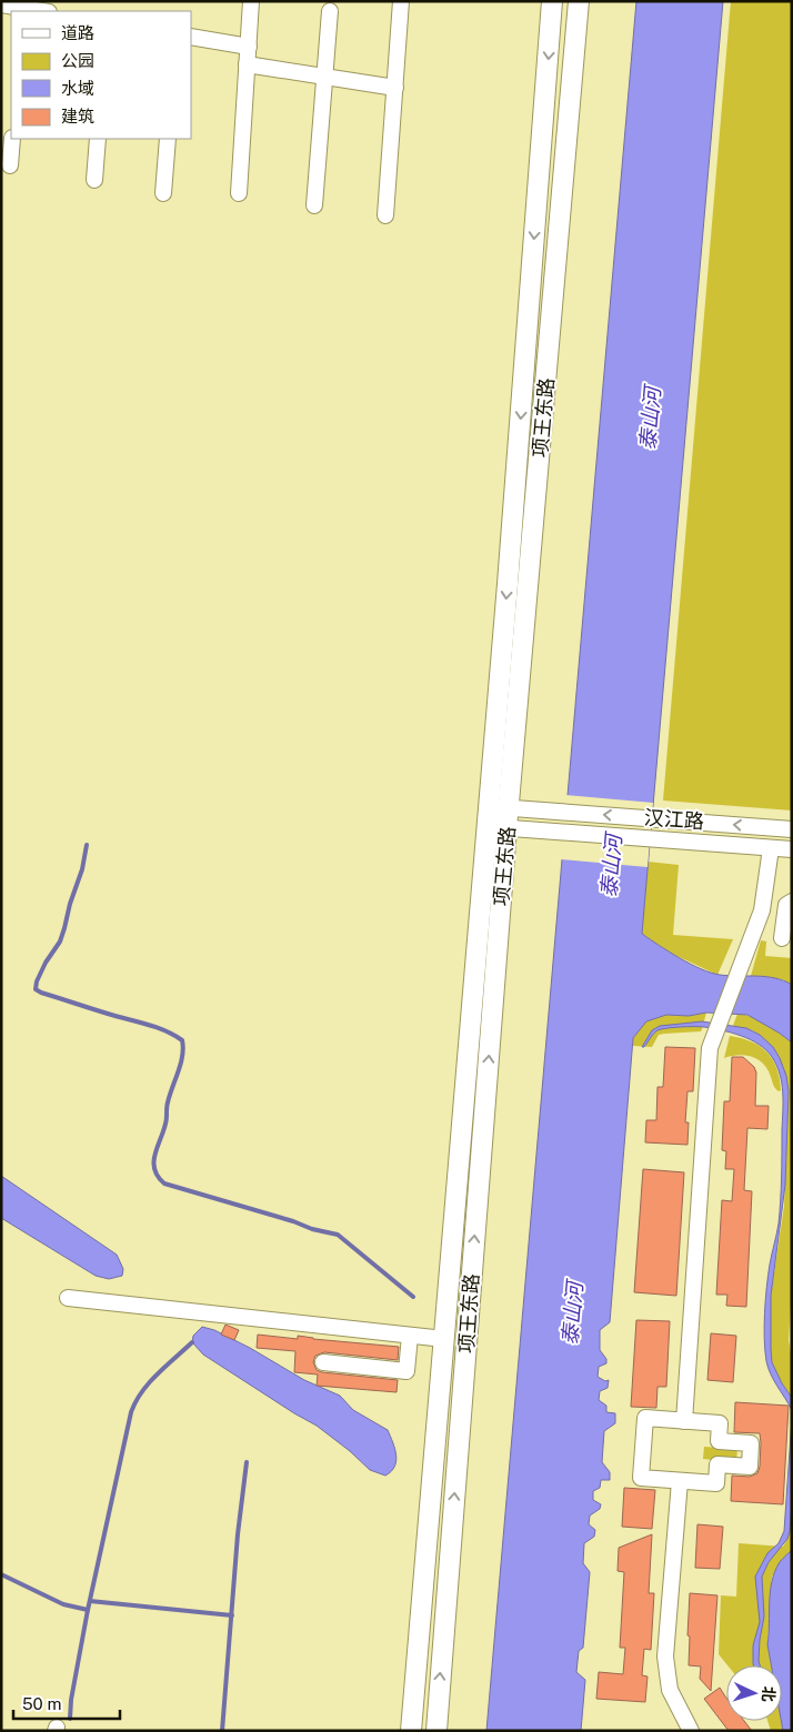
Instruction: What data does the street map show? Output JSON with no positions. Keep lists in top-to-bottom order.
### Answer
{
  "streets": {
    "main road": ["项王东路"],
    "street": ["汉江路"]
  },
  "crossings": [
    ["项王东路", "汉江路"]
  ],
  "water": ["泰山河"],
  "legend": [
    "道路",
    "公园",
    "水域",
    "建筑"
  ],
  "scale_bar": "50 m",
  "north": "right"
}
